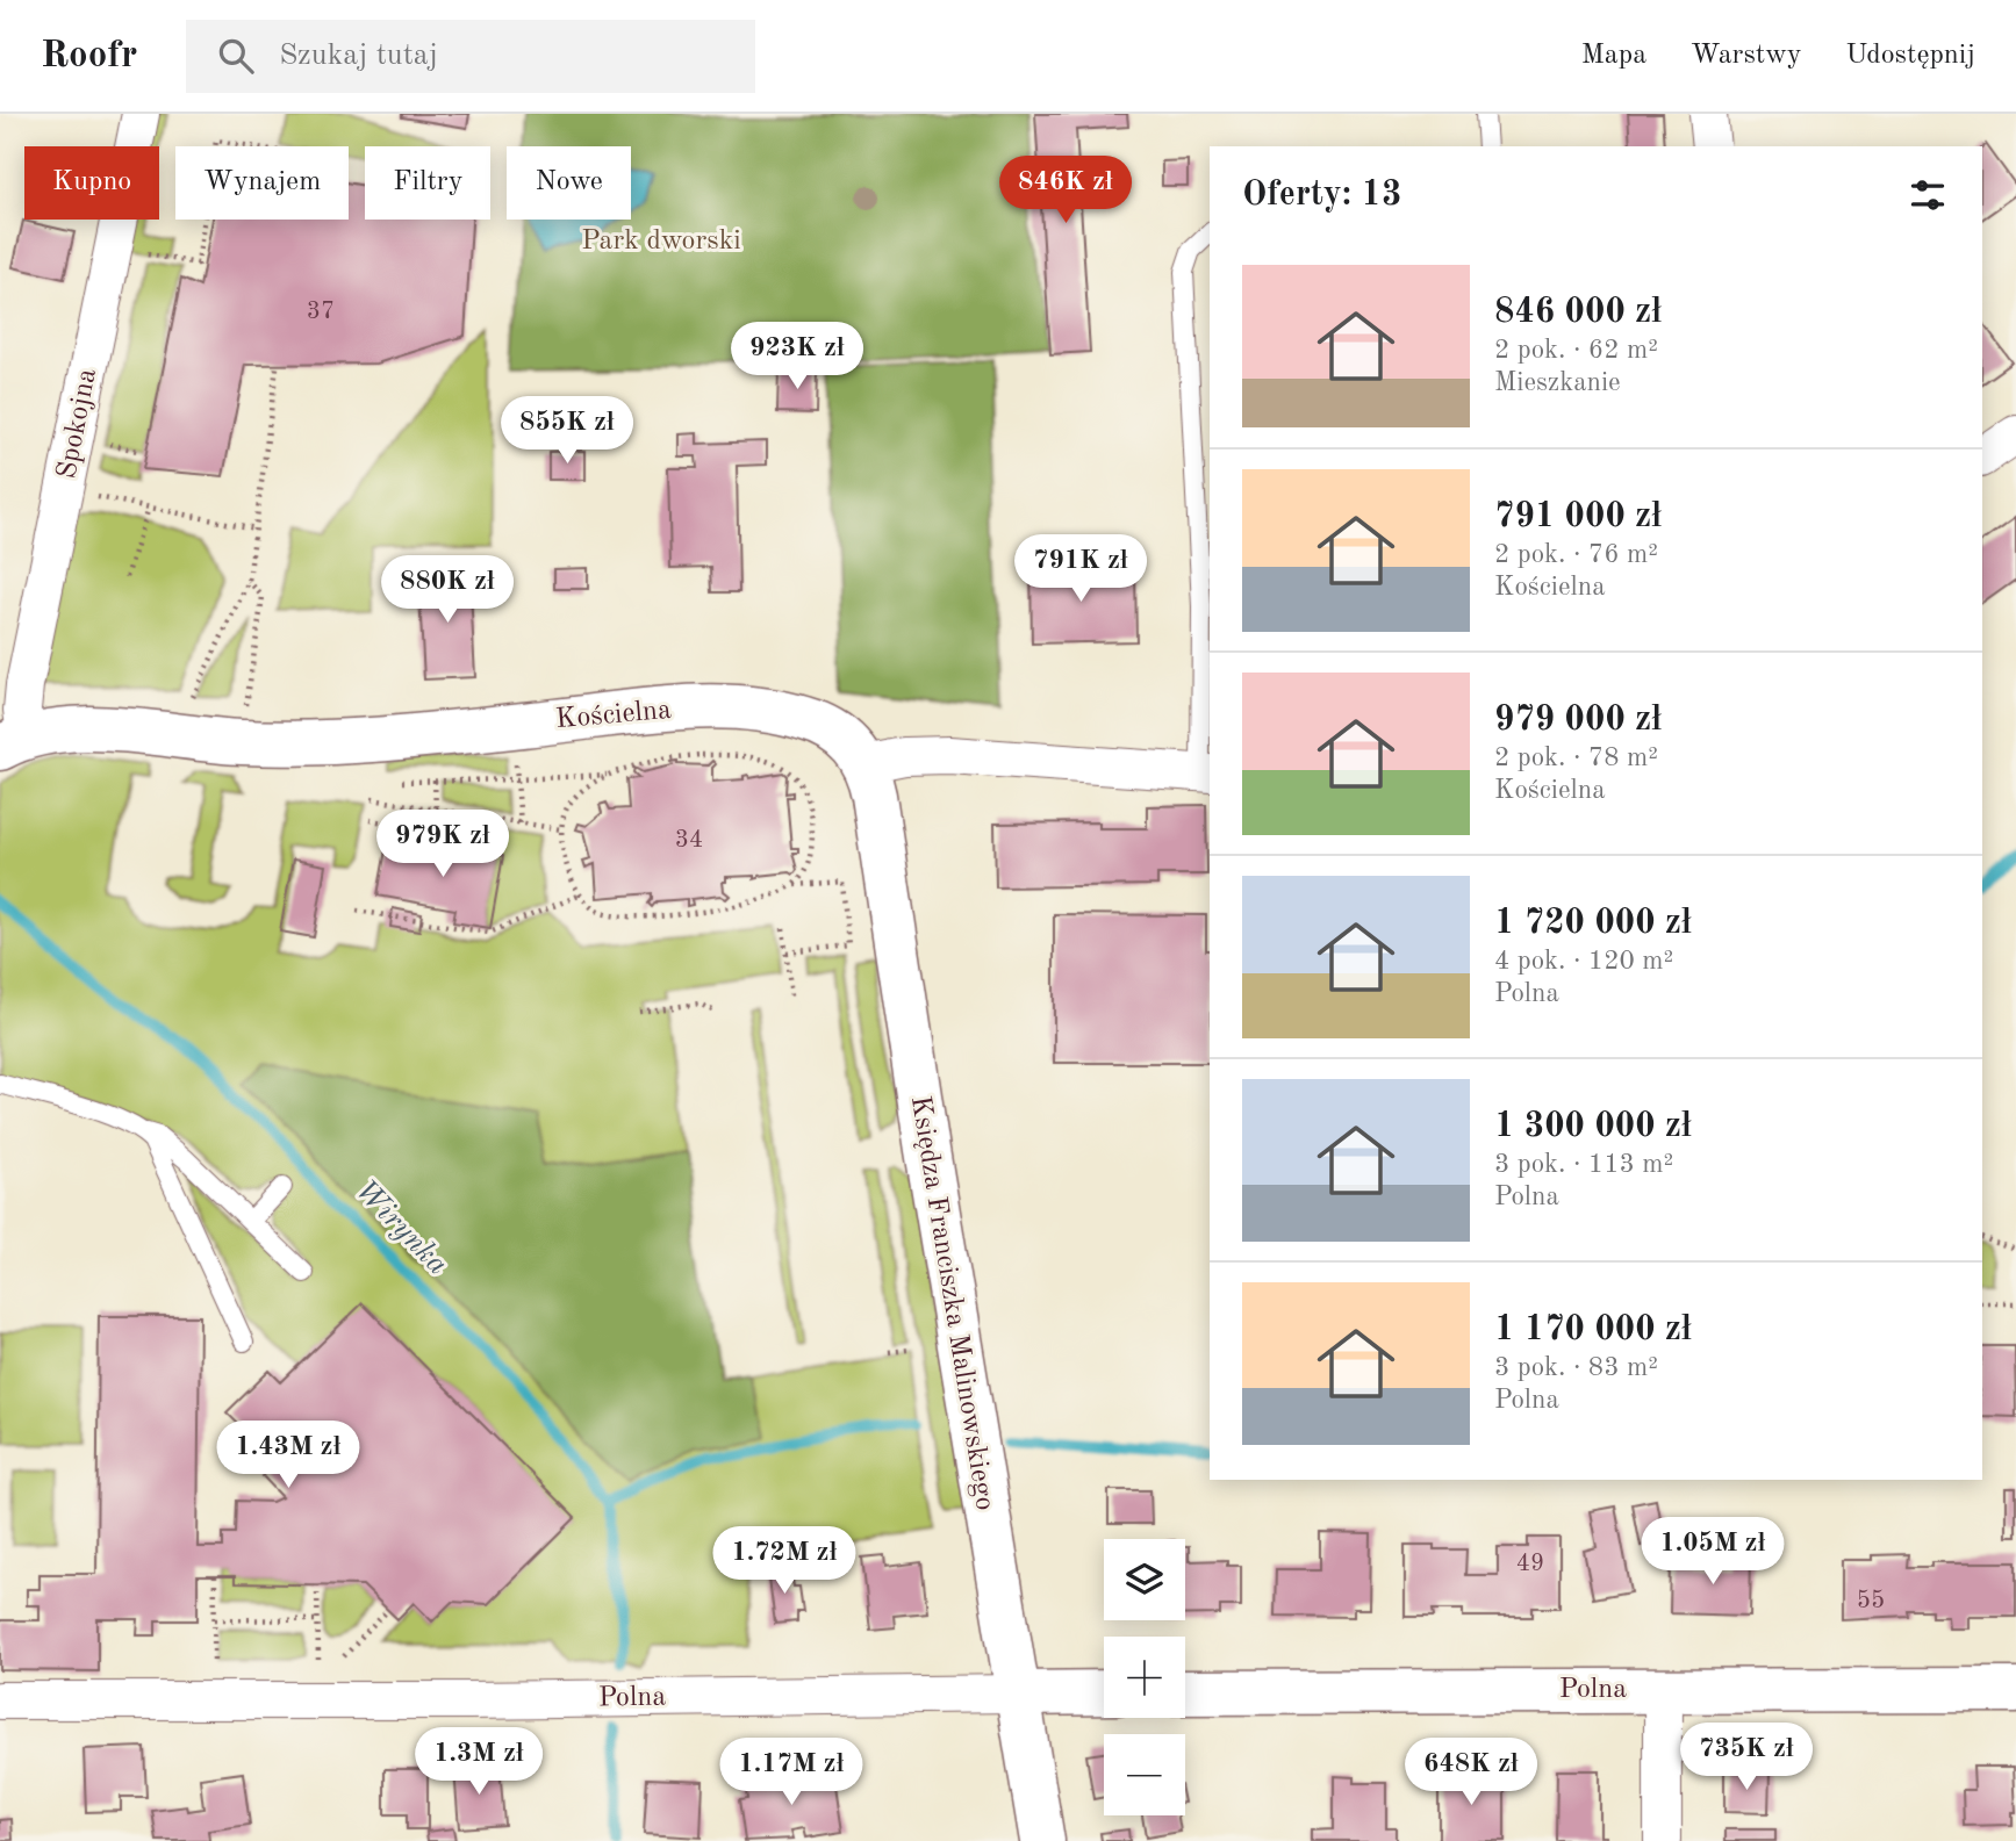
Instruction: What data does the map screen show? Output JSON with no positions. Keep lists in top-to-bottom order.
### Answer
{
  "streets": {
    "street": [
      "Spokojna",
      "Kościelna",
      "Księdza Franciszka Malinowskiego",
      "Polna"
    ]
  },
  "crossings": [
    ["Spokojna", "Kościelna"],
    ["Kościelna", "Księdza Franciszka Malinowskiego"],
    ["Księdza Franciszka Malinowskiego", "Polna"]
  ],
  "water": ["Wirynka"],
  "parks": ["Park dworski"],
  "house_numbers": [
    "37",
    "34",
    "49",
    "55"
  ],
  "page": {
    "header": "Roofr",
    "search": "Szukaj tutaj",
    "nav": ["Mapa", "Warstwy", "Udostępnij"],
    "chip": [
      "Kupno",
      "Wynajem",
      "Filtry",
      "Nowe"
    ],
    "heading": "Oferty: 13",
    "price": [
      "846K zł",
      "923K zł",
      "855K zł",
      "791K zł",
      "880K zł",
      "979K zł",
      "1.43M zł",
      "1.05M zł",
      "1.72M zł",
      "735K zł",
      "1.3M zł",
      "1.17M zł",
      "648K zł"
    ],
    "list": [
      {
        "name": "846 000 zł",
        "note": "2 pok. · 62 m² · Mieszkanie"
      },
      {
        "name": "791 000 zł",
        "note": "2 pok. · 76 m² · Kościelna"
      },
      {
        "name": "979 000 zł",
        "note": "2 pok. · 78 m² · Kościelna"
      },
      {
        "name": "1 720 000 zł",
        "note": "4 pok. · 120 m² · Polna"
      },
      {
        "name": "1 300 000 zł",
        "note": "3 pok. · 113 m² · Polna"
      },
      {
        "name": "1 170 000 zł",
        "note": "3 pok. · 83 m² · Polna"
      }
    ],
    "map_buttons": ["+", "−"]
  }
}
